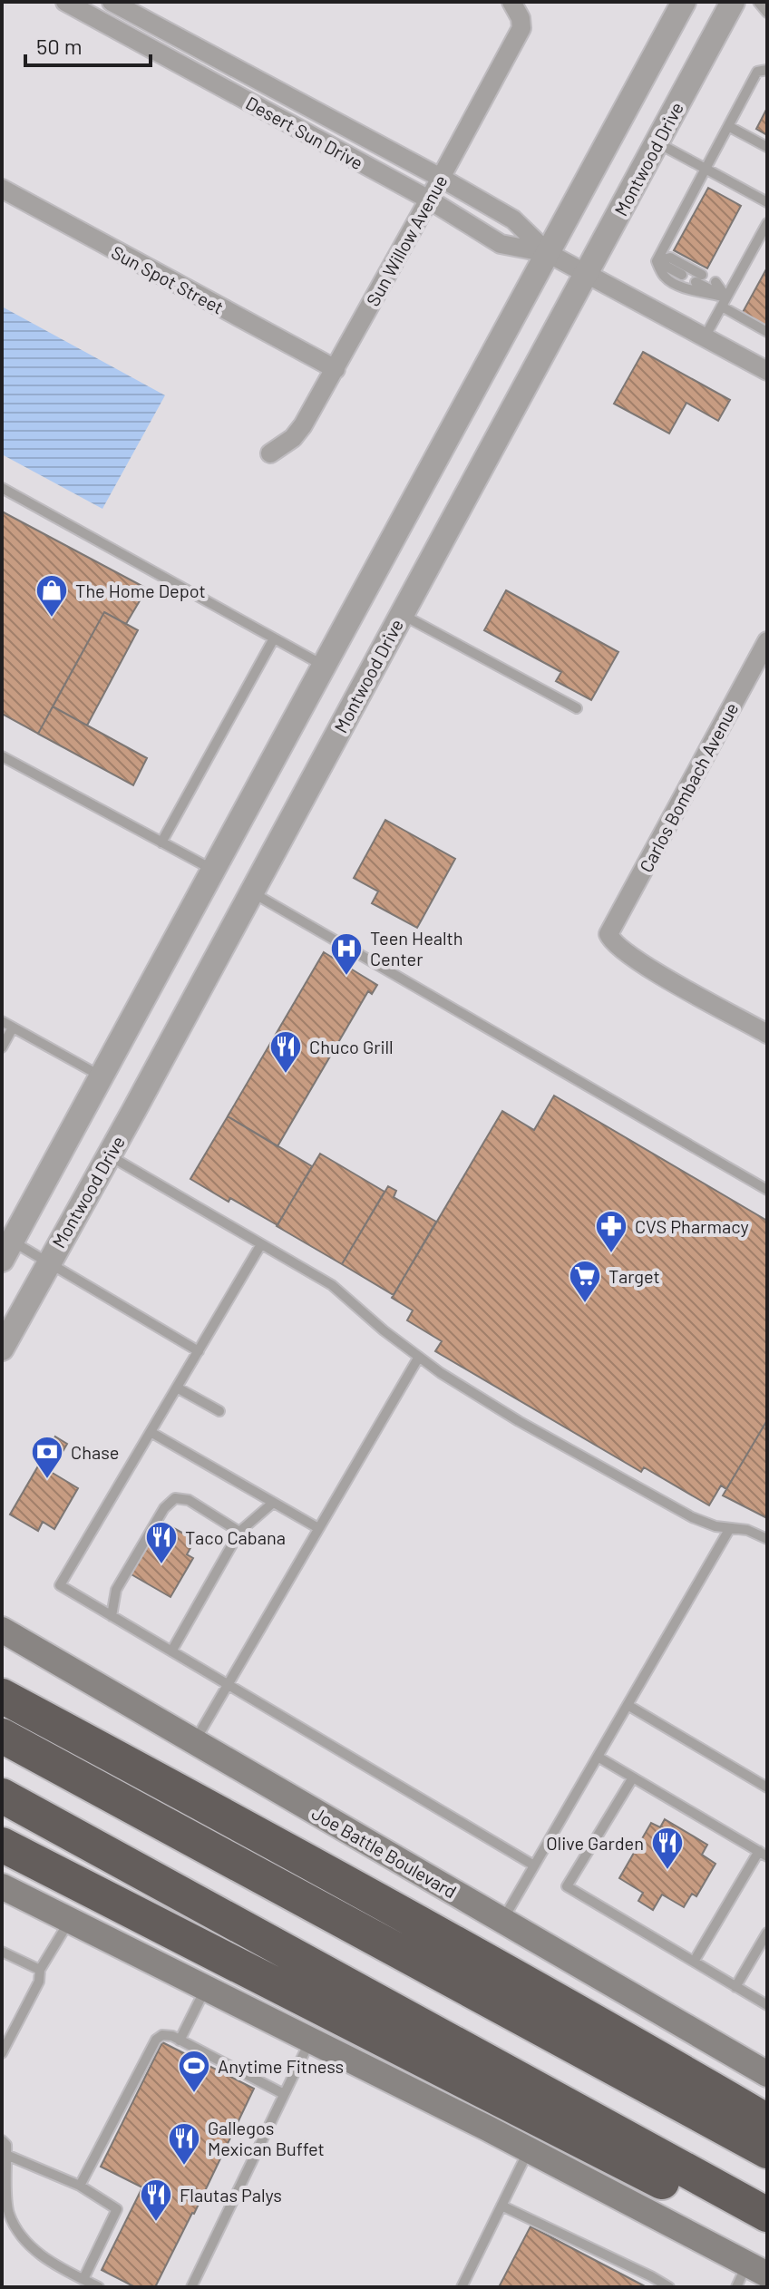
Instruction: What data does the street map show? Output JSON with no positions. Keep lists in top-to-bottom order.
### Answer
{
  "streets": {
    "main road": ["Joe Battle Boulevard"],
    "street": [
      "Desert Sun Drive",
      "Montwood Drive",
      "Sun Willow Avenue",
      "Sun Spot Street",
      "Carlos Bombach Avenue"
    ]
  },
  "crossings": [
    ["Desert Sun Drive", "Montwood Drive"],
    ["Desert Sun Drive", "Sun Willow Avenue"],
    ["Sun Willow Avenue", "Sun Spot Street"]
  ],
  "places": {
    "shop": ["The Home Depot"],
    "hospital": ["Teen Health Center"],
    "restaurant": [
      "Chuco Grill",
      "Taco Cabana",
      "Olive Garden",
      "Gallegos Mexican Buffet",
      "Flautas Palys"
    ],
    "pharmacy": ["CVS Pharmacy"],
    "supermarket": ["Target"],
    "bank": ["Chase"],
    "sports": ["Anytime Fitness"]
  },
  "scale_bar": "50 m"
}
